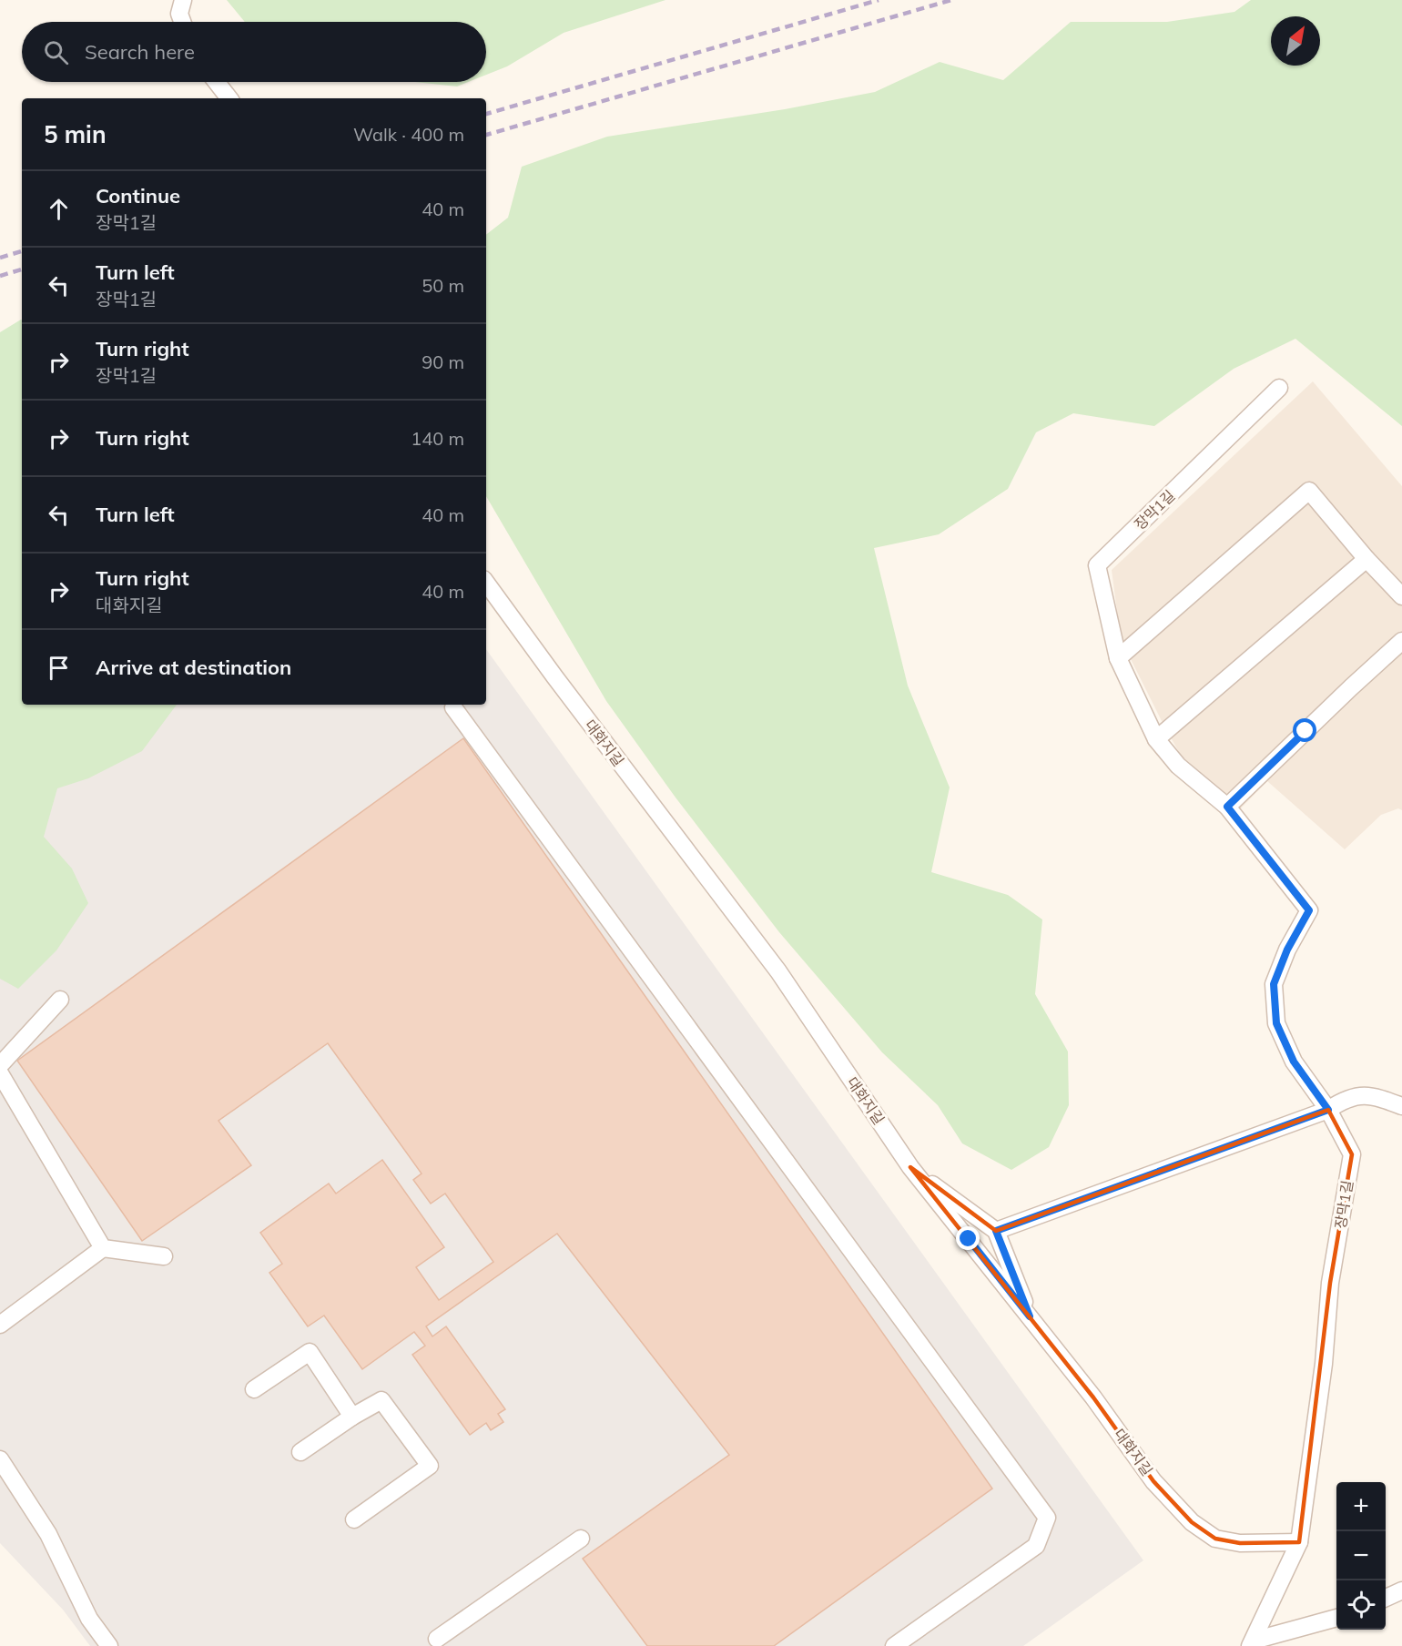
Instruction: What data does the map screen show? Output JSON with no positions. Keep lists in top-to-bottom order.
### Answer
{
  "streets": {
    "street": ["장막1길", "대화지길"]
  },
  "crossings": [
    ["장막1길", "대화지길"]
  ],
  "north": "top right",
  "page": {
    "search": "Search here",
    "heading": ["5 min", "Walk · 400 m"],
    "list": [
      ["Continue", "장막1길", "40 m"],
      ["Turn left", "장막1길", "50 m"],
      ["Turn right", "장막1길", "90 m"],
      ["Turn right", "140 m"],
      ["Turn left", "40 m"],
      ["Turn right", "대화지길", "40 m"],
      "Arrive at destination"
    ],
    "map_buttons": ["+", "−"]
  }
}
